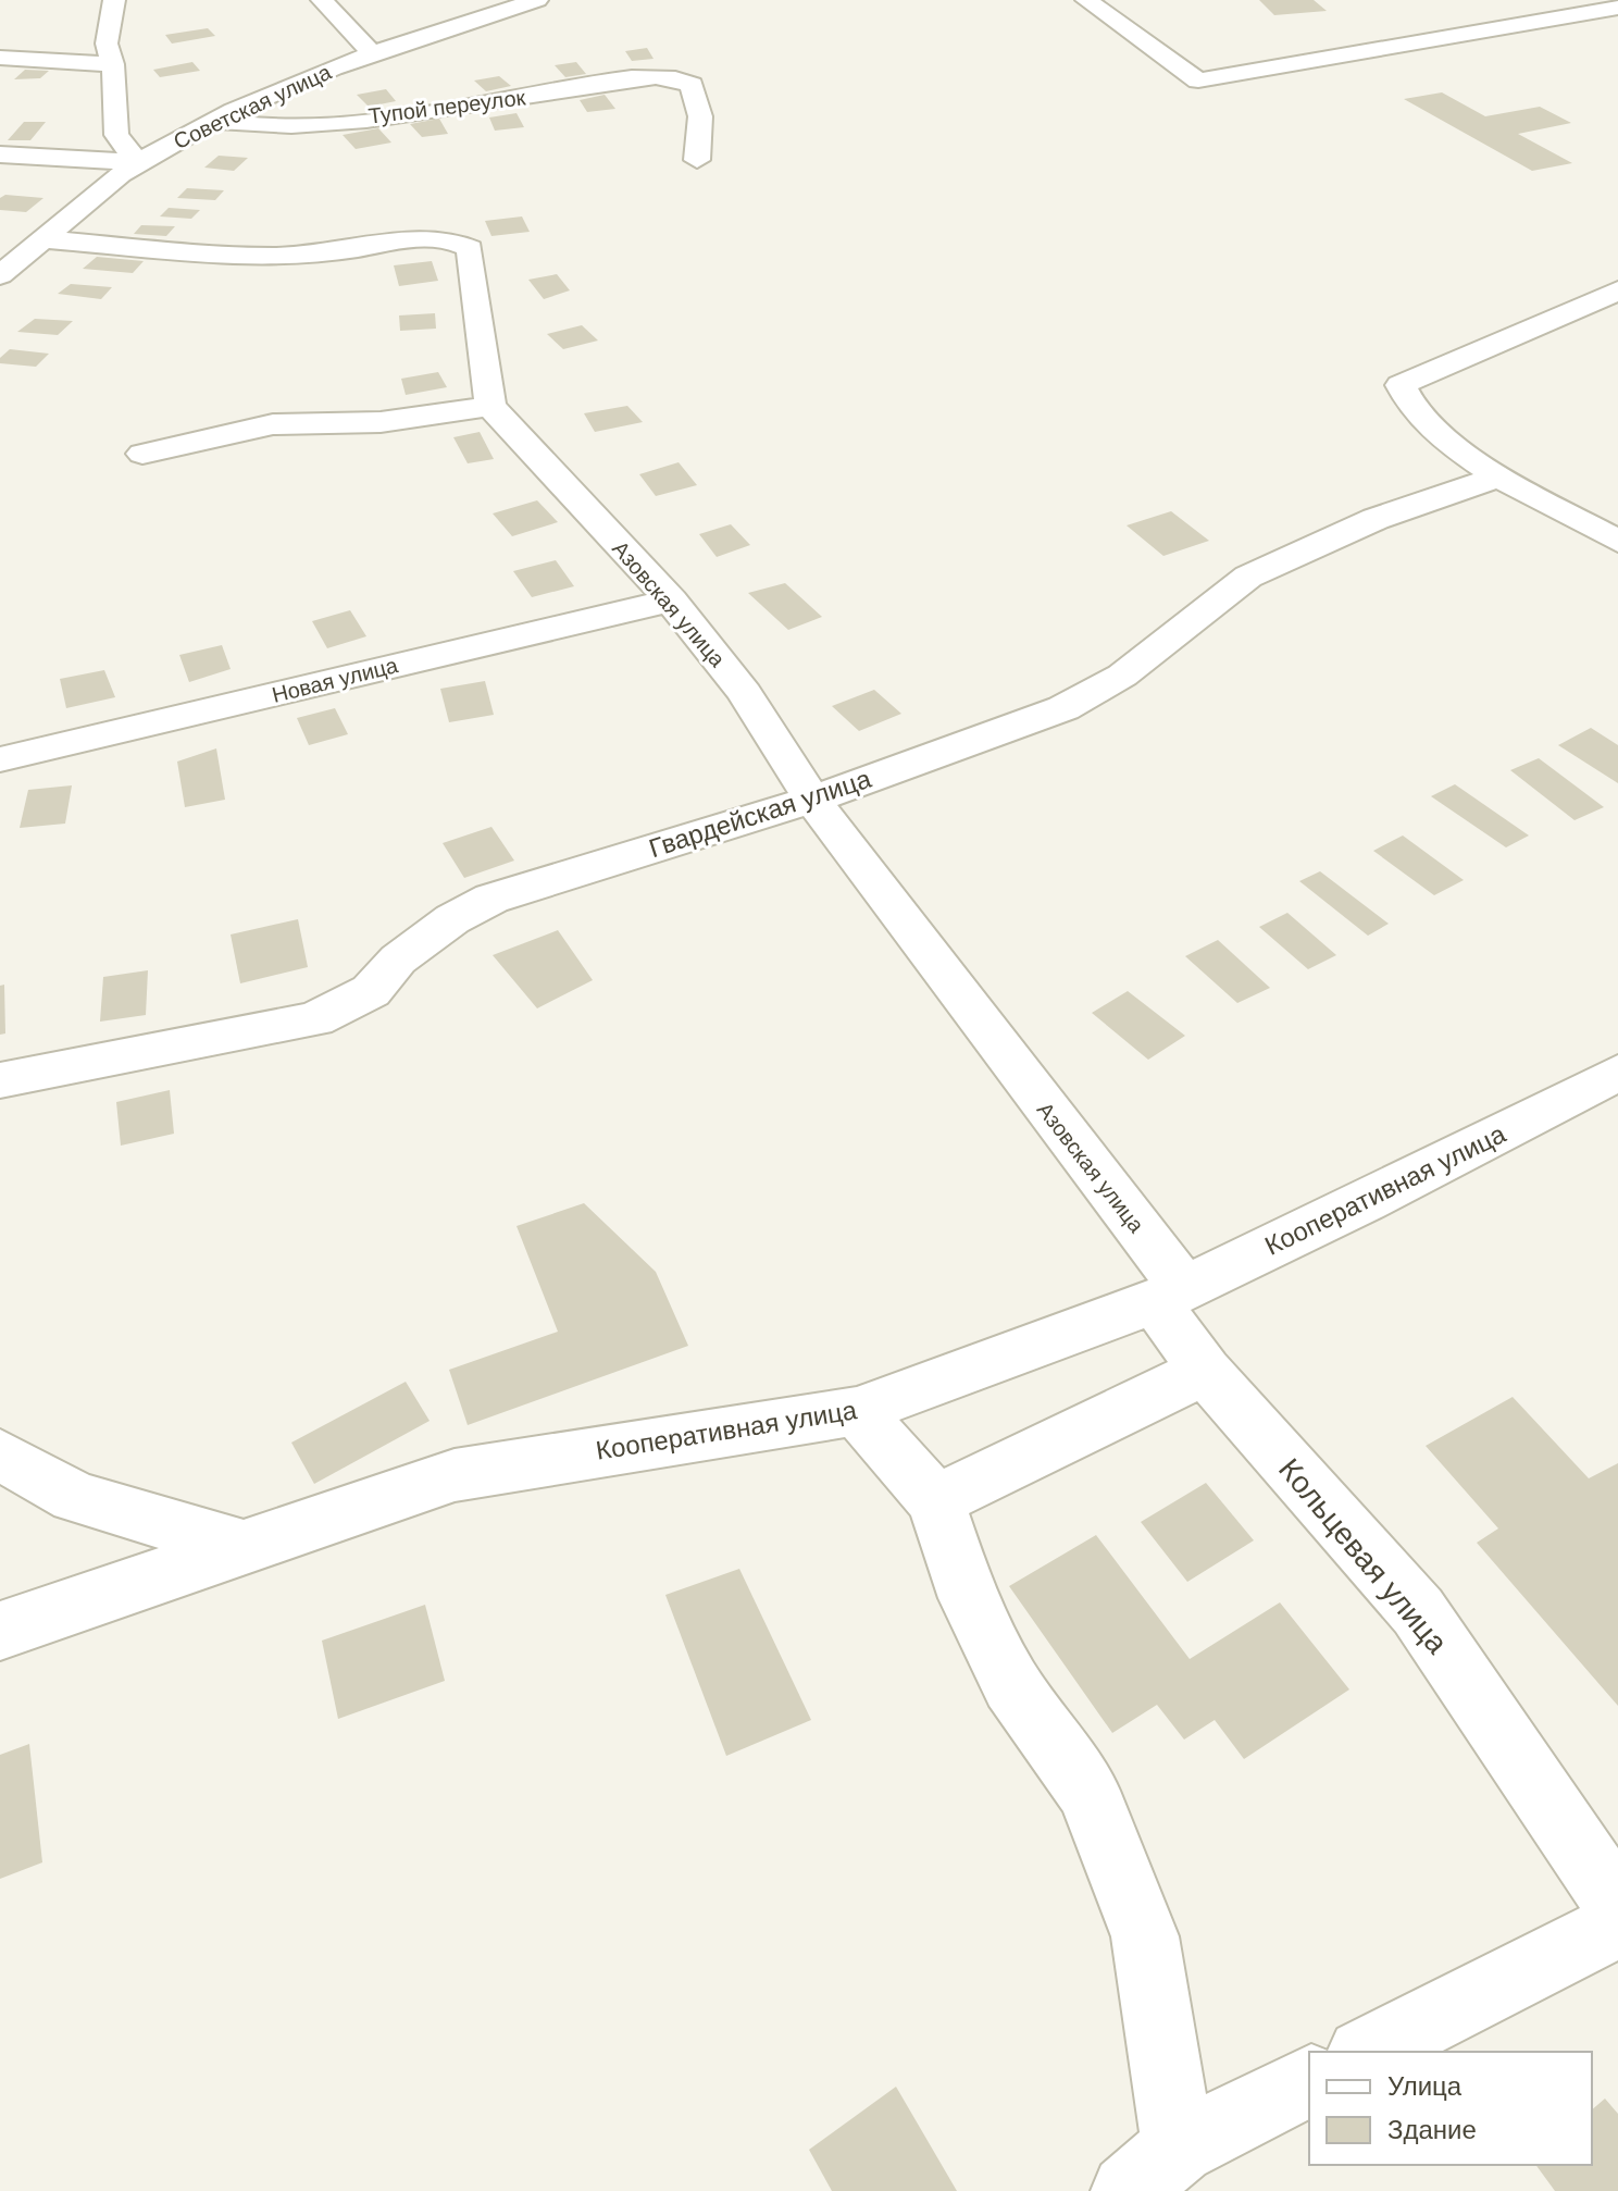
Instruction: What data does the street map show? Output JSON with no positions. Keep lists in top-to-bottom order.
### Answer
{
  "streets": {
    "street": [
      "Советская улица",
      "Тупой переулок",
      "Азовская улица",
      "Новая улица",
      "Гвардейская улица",
      "Кооперативная улица",
      "Кольцевая улица"
    ]
  },
  "crossings": [
    ["Советская улица", "Тупой переулок"],
    ["Азовская улица", "Новая улица"],
    ["Азовская улица", "Гвардейская улица"],
    ["Азовская улица", "Кооперативная улица"],
    ["Азовская улица", "Кольцевая улица"],
    ["Кооперативная улица", "Кольцевая улица"]
  ],
  "legend": ["Улица", "Здание"]
}
